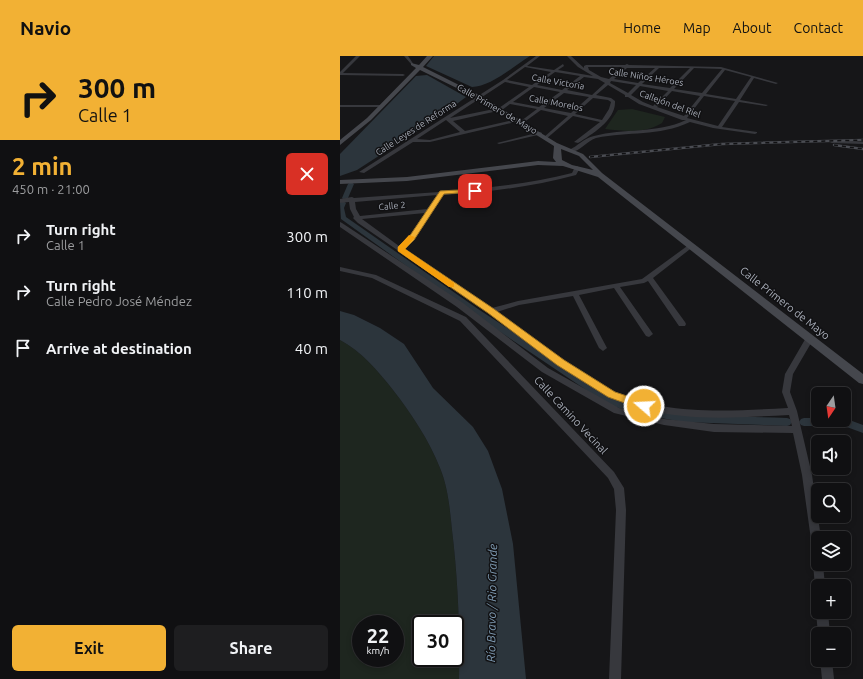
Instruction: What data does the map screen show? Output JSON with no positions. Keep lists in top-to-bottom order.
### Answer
{
  "streets": {
    "main road": ["Calle Primero de Mayo"],
    "street": [
      "Calle Niños Héroes",
      "Calle Victoria",
      "Calle Morelos",
      "Callejón del Riel",
      "Calle Leyes de Reforma",
      "Calle 2",
      "Calle Camino Vecinal"
    ]
  },
  "crossings": [
    ["Calle Niños Héroes", "Callejón del Riel"],
    ["Calle Niños Héroes", "Calle Leyes de Reforma"],
    ["Calle Victoria", "Calle Morelos"],
    ["Calle Victoria", "Calle Leyes de Reforma"],
    ["Calle Primero de Mayo", "Calle Leyes de Reforma"]
  ],
  "water": ["Río Bravo / Rio Grande"],
  "north": "bottom",
  "page": {
    "header": "Navio",
    "nav": [
      "Home",
      "Map",
      "About",
      "Contact"
    ],
    "turn": ["300 m", "Calle 1"],
    "heading": ["2 min", "450 m · 21:00"],
    "list": [
      {
        "name": "Turn right",
        "note": "Calle 1",
        "value": "300 m"
      },
      {
        "name": "Turn right",
        "note": "Calle Pedro José Méndez",
        "value": "110 m"
      },
      {
        "name": "Arrive at destination",
        "value": "40 m"
      }
    ],
    "map_buttons": ["+", "−"],
    "speed": "22 km/h",
    "limit": "30",
    "buttons": ["Exit", "Share"]
  }
}
